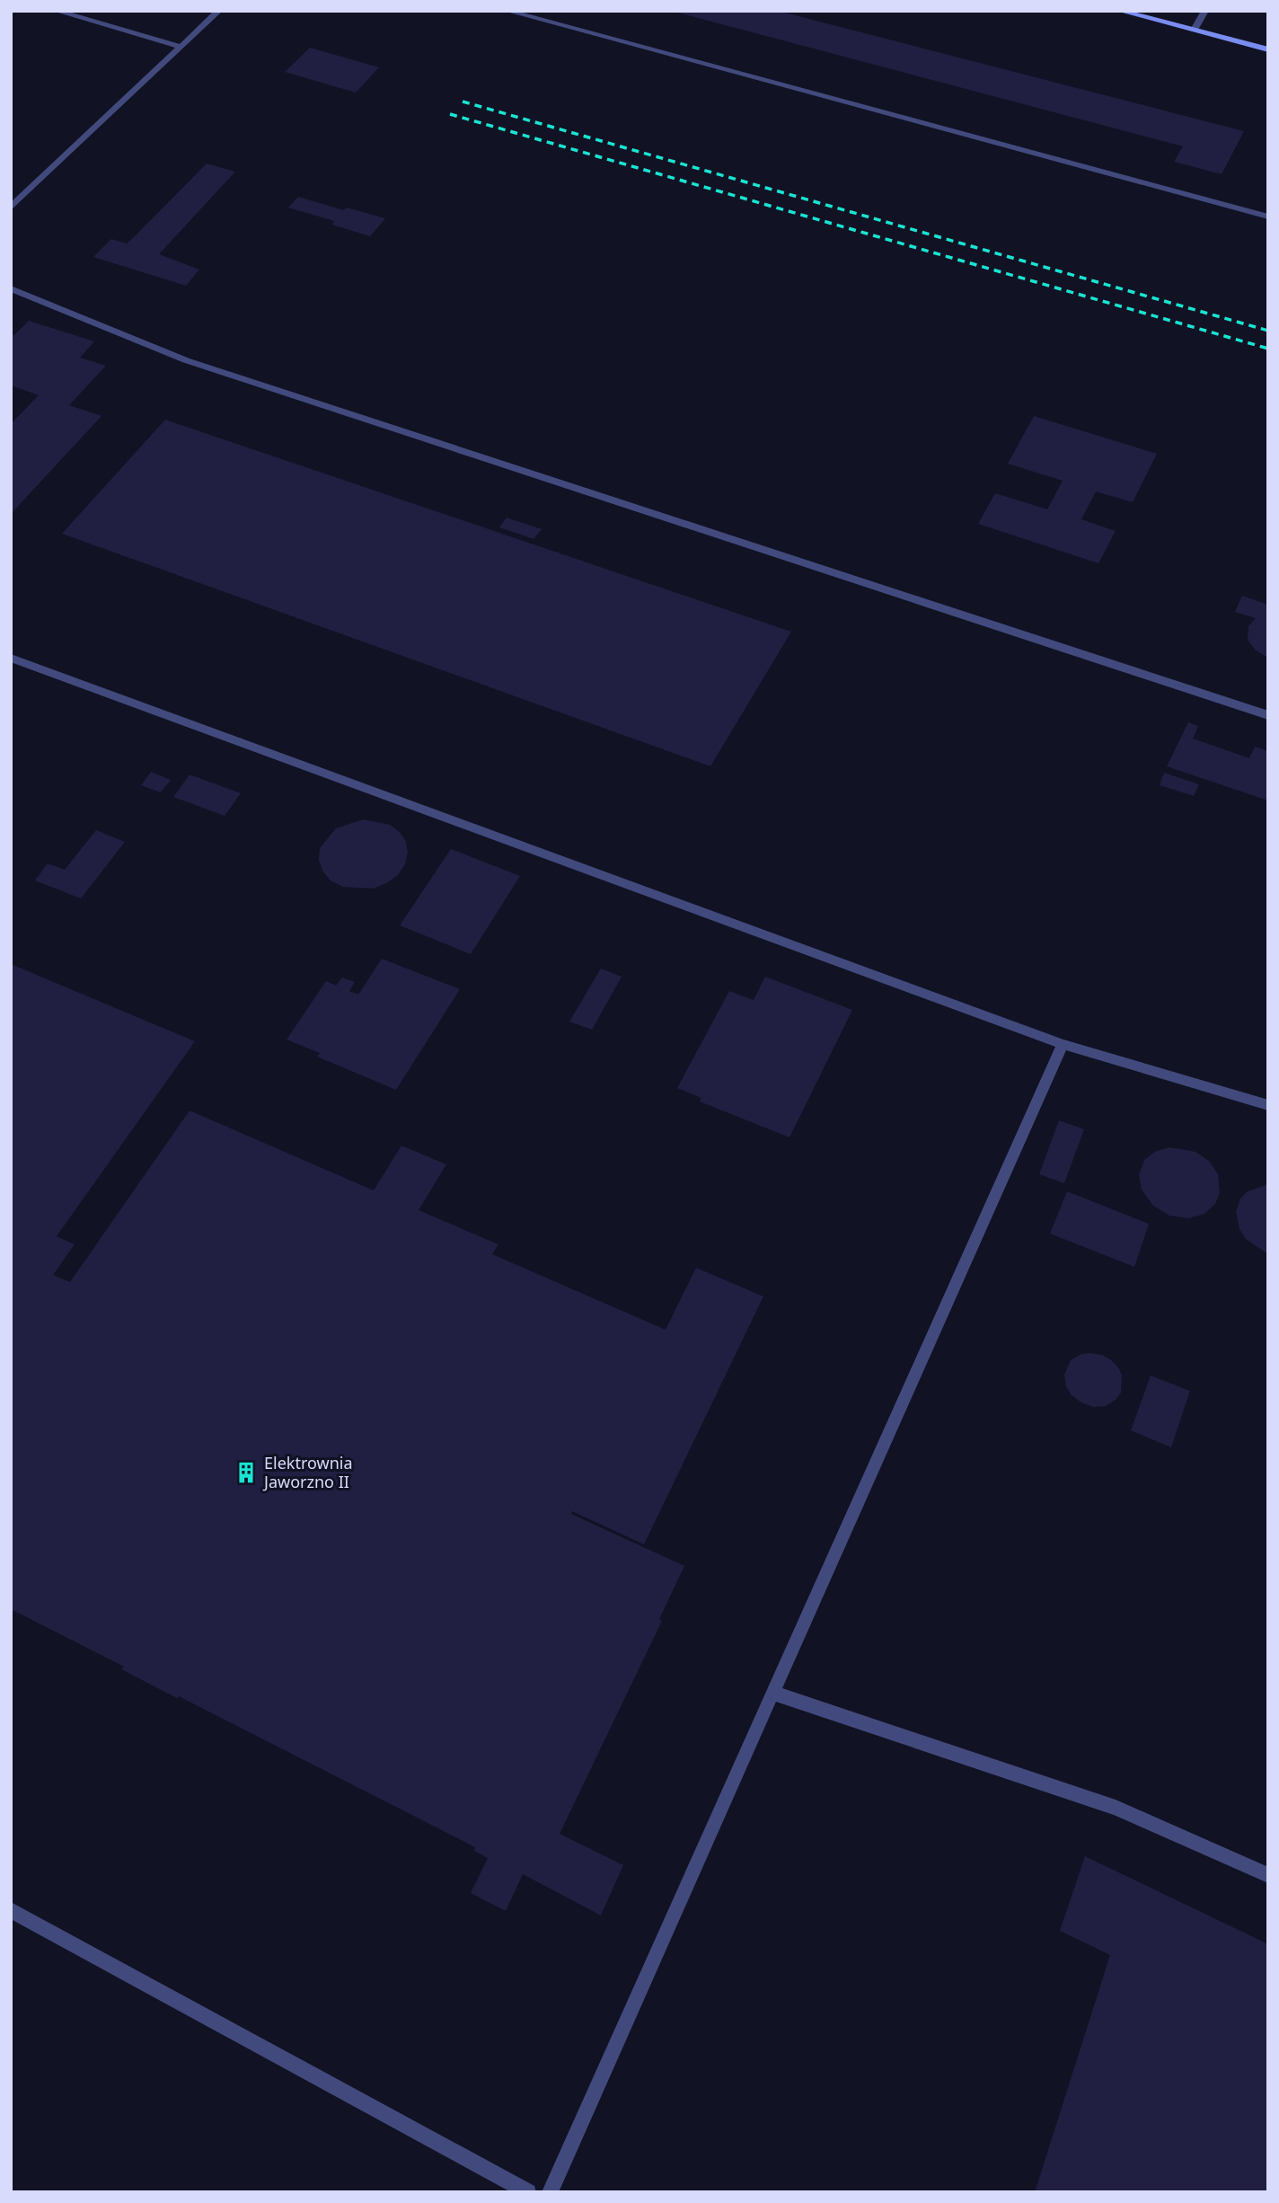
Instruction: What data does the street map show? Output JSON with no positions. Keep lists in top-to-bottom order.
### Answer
{
  "places": {
    "building": ["Elektrownia Jaworzno II"]
  }
}
